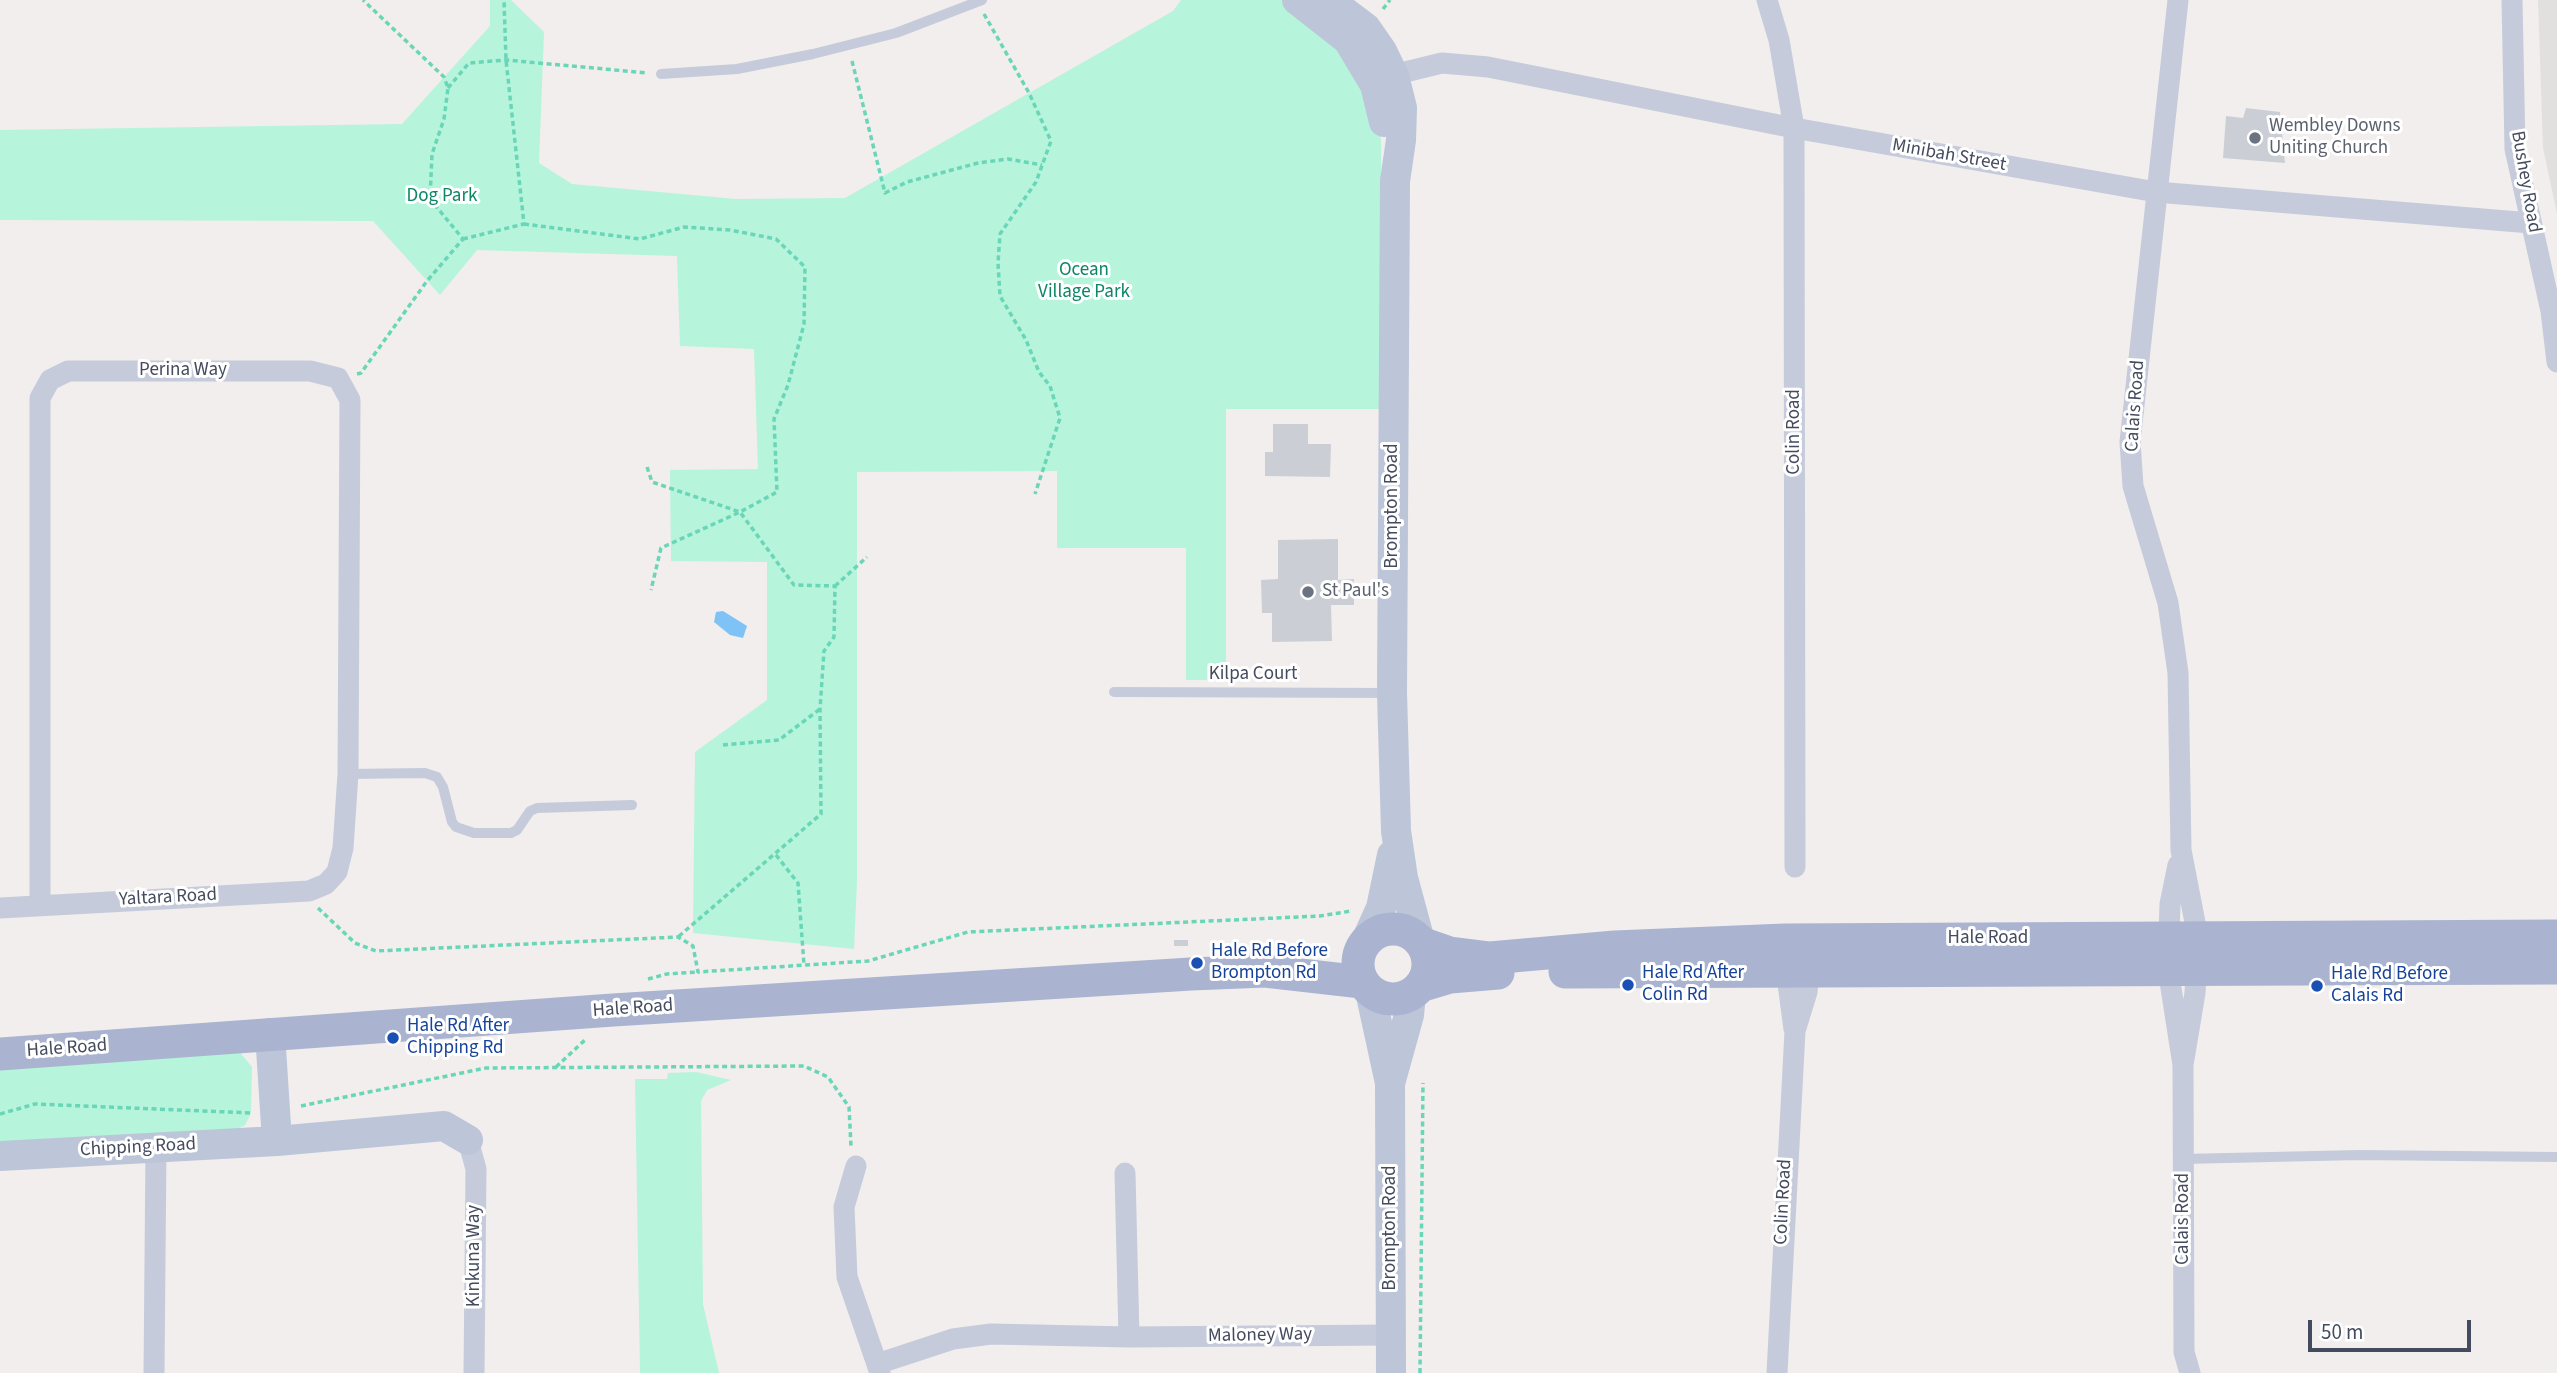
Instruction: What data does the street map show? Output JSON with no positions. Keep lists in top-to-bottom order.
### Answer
{
  "streets": {
    "main road": ["Hale Road"],
    "street": [
      "Minibah Street",
      "Bushey Road",
      "Perina Way",
      "Calais Road",
      "Colin Road",
      "Brompton Road",
      "Yaltara Road",
      "Chipping Road",
      "Kinkuna Way",
      "Maloney Way"
    ],
    "lane": ["Kilpa Court"]
  },
  "crossings": [
    ["Minibah Street", "Bushey Road"],
    ["Minibah Street", "Calais Road"],
    ["Minibah Street", "Colin Road"],
    ["Minibah Street", "Brompton Road"],
    ["Perina Way", "Yaltara Road"],
    ["Calais Road", "Hale Road"],
    ["Colin Road", "Hale Road"],
    ["Brompton Road", "Kilpa Court"],
    ["Brompton Road", "Hale Road"],
    ["Brompton Road", "Maloney Way"],
    ["Chipping Road", "Kinkuna Way"]
  ],
  "parks": ["Dog Park", "Ocean Village Park"],
  "places": [
    "Wembley Downs Uniting Church",
    "St Paul's",
    "Hale Rd Before Brompton Rd",
    "Hale Rd After Colin Rd",
    "Hale Rd Before Calais Rd",
    "Hale Rd After Chipping Rd"
  ],
  "scale_bar": "50 m"
}
